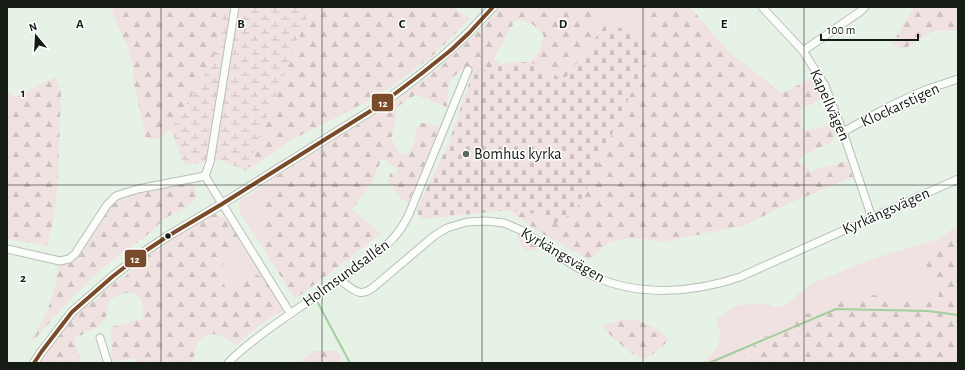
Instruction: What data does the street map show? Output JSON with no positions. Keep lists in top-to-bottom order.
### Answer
{
  "streets": {
    "street": [
      "Kapellvägen",
      "Klockarstigen",
      "Kyrkängsvägen",
      "Holmsundsallén"
    ]
  },
  "crossings": [
    ["Kapellvägen", "Klockarstigen"],
    ["Kapellvägen", "Kyrkängsvägen"],
    ["Kyrkängsvägen", "Holmsundsallén"]
  ],
  "places": ["Bomhus kyrka"],
  "lines": ["transit line 12"],
  "scale_bar": "100 m",
  "north": "top",
  "grid": {
    "columns": [
      "A",
      "B",
      "C",
      "D",
      "E"
    ],
    "rows": ["1", "2"]
  }
}
